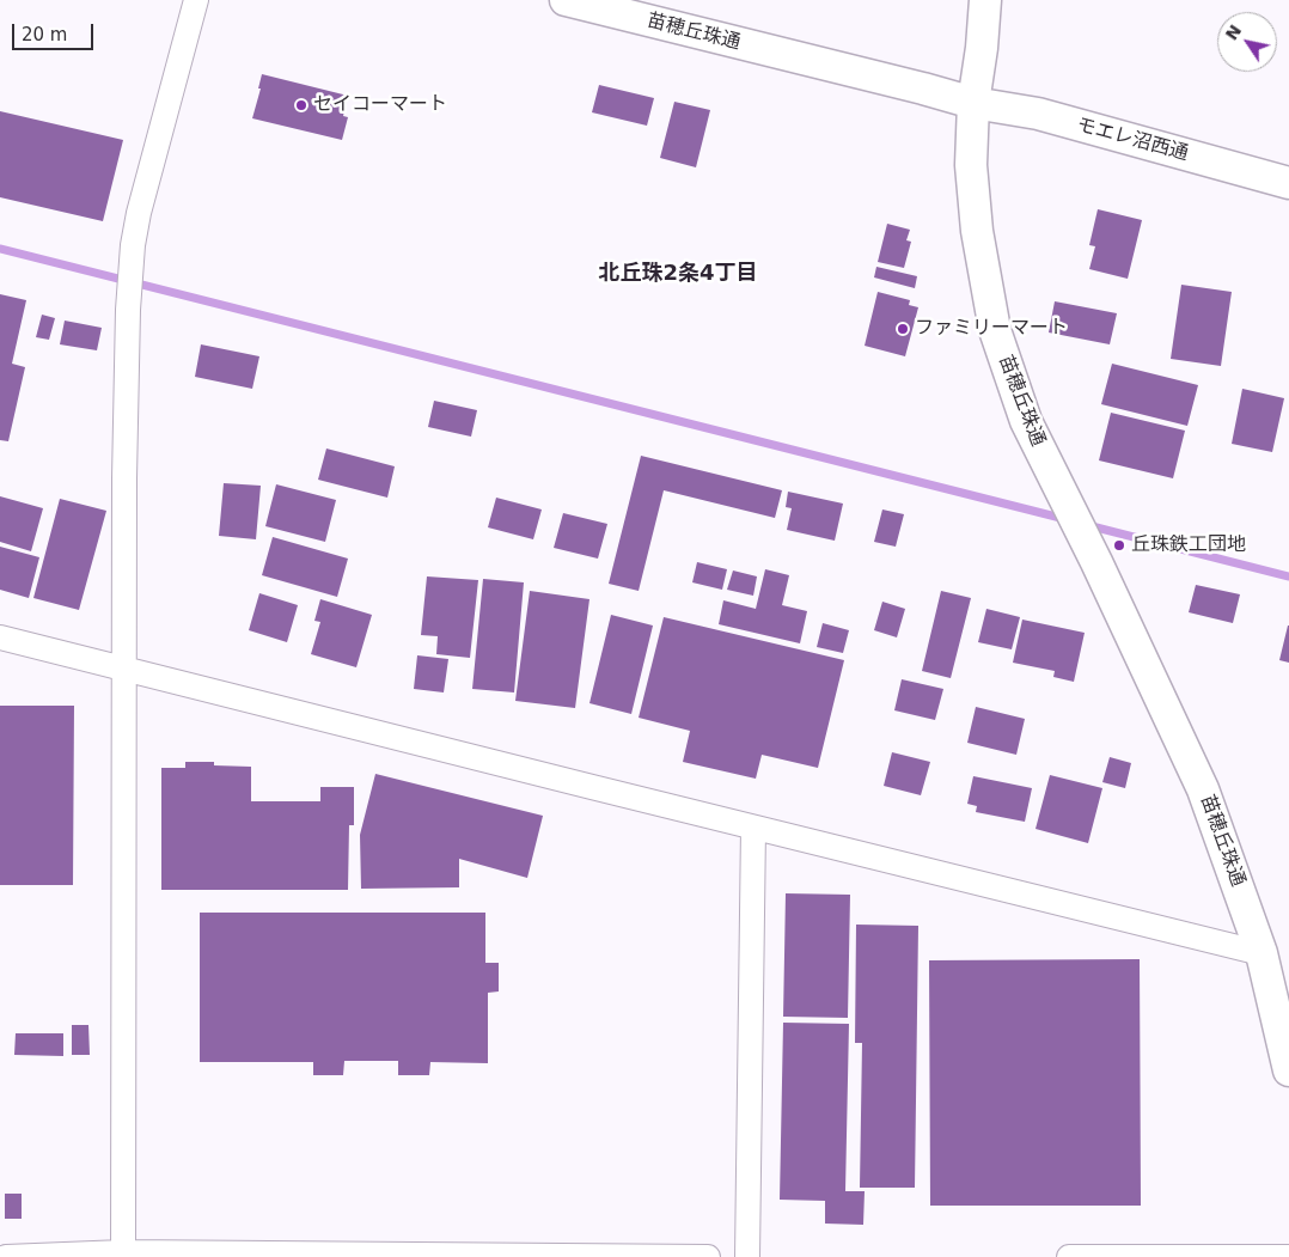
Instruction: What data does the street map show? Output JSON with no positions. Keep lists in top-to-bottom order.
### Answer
{
  "streets": {
    "street": ["苗穂丘珠通", "モエレ沼西通"]
  },
  "crossings": [
    ["苗穂丘珠通", "モエレ沼西通"]
  ],
  "districts": ["北丘珠2条4丁目"],
  "places": ["セイコーマート", "ファミリーマート", "丘珠鉄工団地"],
  "scale_bar": "20 m",
  "north": "top left"
}
